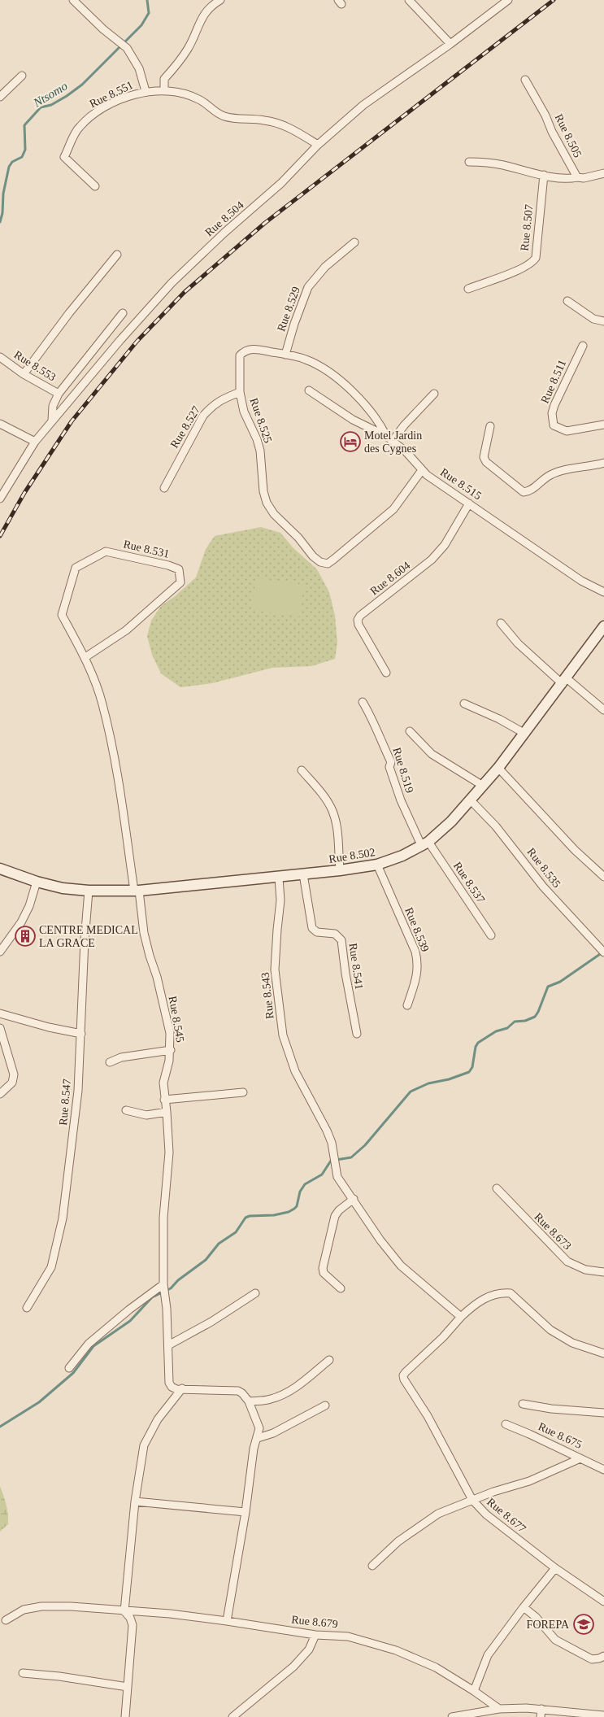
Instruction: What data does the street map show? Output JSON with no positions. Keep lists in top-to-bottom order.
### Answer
{
  "streets": {
    "main road": ["Rue 8.502"],
    "street": [
      "Rue 8.551",
      "Rue 8.505",
      "Rue 8.504",
      "Rue 8.507",
      "Rue 8.529",
      "Rue 8.553",
      "Rue 8.511",
      "Rue 8.525",
      "Rue 8.527",
      "Rue 8.515",
      "Rue 8.531",
      "Rue 8.604",
      "Rue 8.519",
      "Rue 8.535",
      "Rue 8.537",
      "Rue 8.539",
      "Rue 8.541",
      "Rue 8.543",
      "Rue 8.545",
      "Rue 8.547",
      "Rue 8.673",
      "Rue 8.675",
      "Rue 8.677",
      "Rue 8.679"
    ]
  },
  "crossings": [
    ["Rue 8.551", "Rue 8.504"],
    ["Rue 8.529", "Rue 8.525"],
    ["Rue 8.525", "Rue 8.527"],
    ["Rue 8.525", "Rue 8.515"],
    ["Rue 8.515", "Rue 8.604"],
    ["Rue 8.531", "Rue 8.502"],
    ["Rue 8.531", "Rue 8.545"],
    ["Rue 8.519", "Rue 8.502"],
    ["Rue 8.519", "Rue 8.537"],
    ["Rue 8.502", "Rue 8.535"],
    ["Rue 8.502", "Rue 8.537"],
    ["Rue 8.502", "Rue 8.539"],
    ["Rue 8.502", "Rue 8.541"],
    ["Rue 8.502", "Rue 8.543"],
    ["Rue 8.502", "Rue 8.545"],
    ["Rue 8.502", "Rue 8.547"],
    ["Rue 8.543", "Rue 8.677"]
  ],
  "water": ["Ntsomo"],
  "places": {
    "hotel": ["Motel Jardin des Cygnes"],
    "building": ["CENTRE MEDICAL LA GRACE"],
    "school or university": ["FOREPA"]
  }
}
